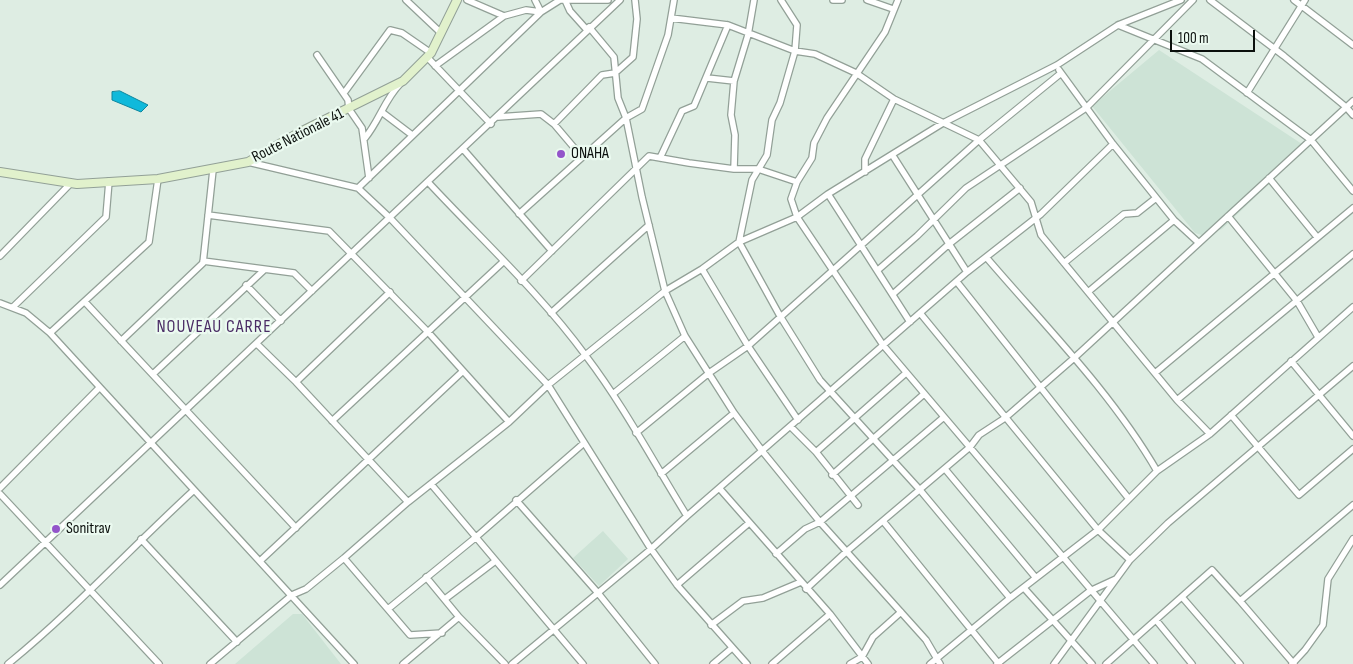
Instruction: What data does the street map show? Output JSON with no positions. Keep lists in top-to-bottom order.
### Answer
{
  "streets": {
    "street": ["Route Nationale 41"]
  },
  "districts": ["NOUVEAU CARRE"],
  "places": ["ONAHA", "Sonitrav"],
  "scale_bar": "100 m"
}
